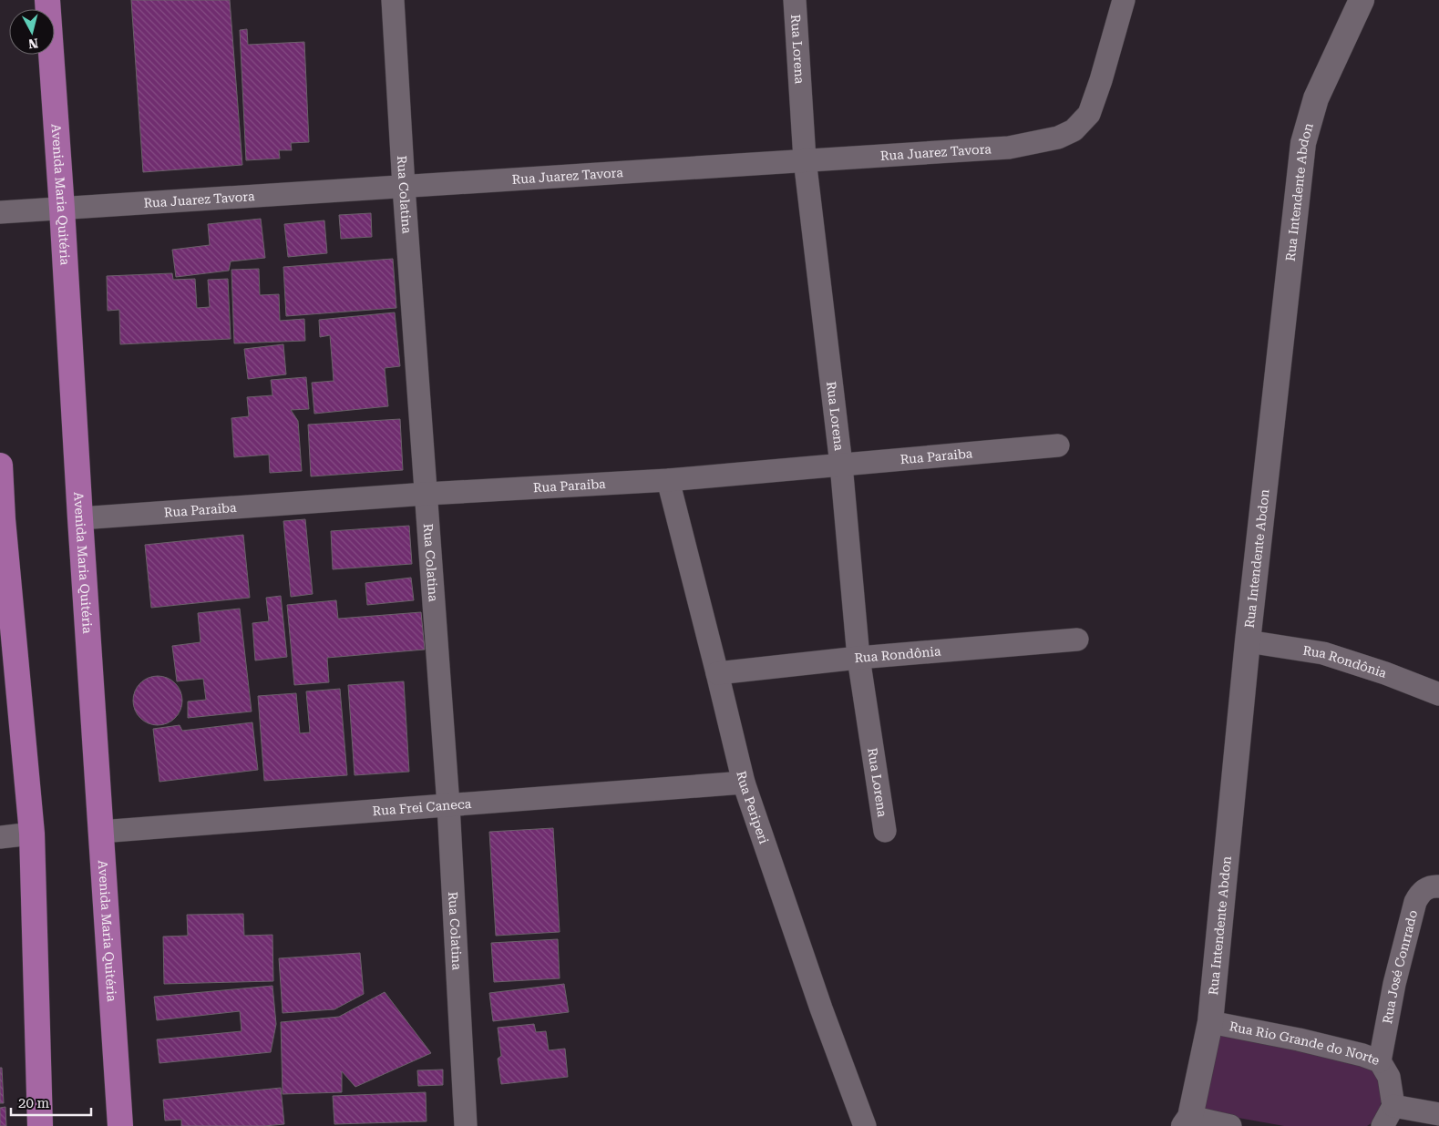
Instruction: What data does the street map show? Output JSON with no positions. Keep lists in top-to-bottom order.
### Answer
{
  "streets": {
    "main road": ["Avenida Maria Quitéria"],
    "street": [
      "Rua Lorena",
      "Rua Juarez Tavora",
      "Rua Intendente Abdon",
      "Rua Colatina",
      "Rua Paraiba",
      "Rua Rondônia",
      "Rua Frei Caneca",
      "Rua Periperi",
      "Rua José Conrrado",
      "Rua Rio Grande do Norte"
    ]
  },
  "crossings": [
    ["Rua Lorena", "Rua Juarez Tavora"],
    ["Rua Lorena", "Rua Paraiba"],
    ["Rua Lorena", "Rua Rondônia"],
    ["Rua Juarez Tavora", "Avenida Maria Quitéria"],
    ["Rua Juarez Tavora", "Rua Colatina"],
    ["Rua Intendente Abdon", "Rua Rondônia"],
    ["Rua Intendente Abdon", "Rua Rio Grande do Norte"],
    ["Avenida Maria Quitéria", "Rua Paraiba"],
    ["Avenida Maria Quitéria", "Rua Frei Caneca"],
    ["Rua Colatina", "Rua Paraiba"],
    ["Rua Colatina", "Rua Frei Caneca"],
    ["Rua Paraiba", "Rua Periperi"],
    ["Rua Rondônia", "Rua Periperi"],
    ["Rua Frei Caneca", "Rua Periperi"],
    ["Rua José Conrrado", "Rua Rio Grande do Norte"]
  ],
  "scale_bar": "20 m",
  "north": "bottom"
}
